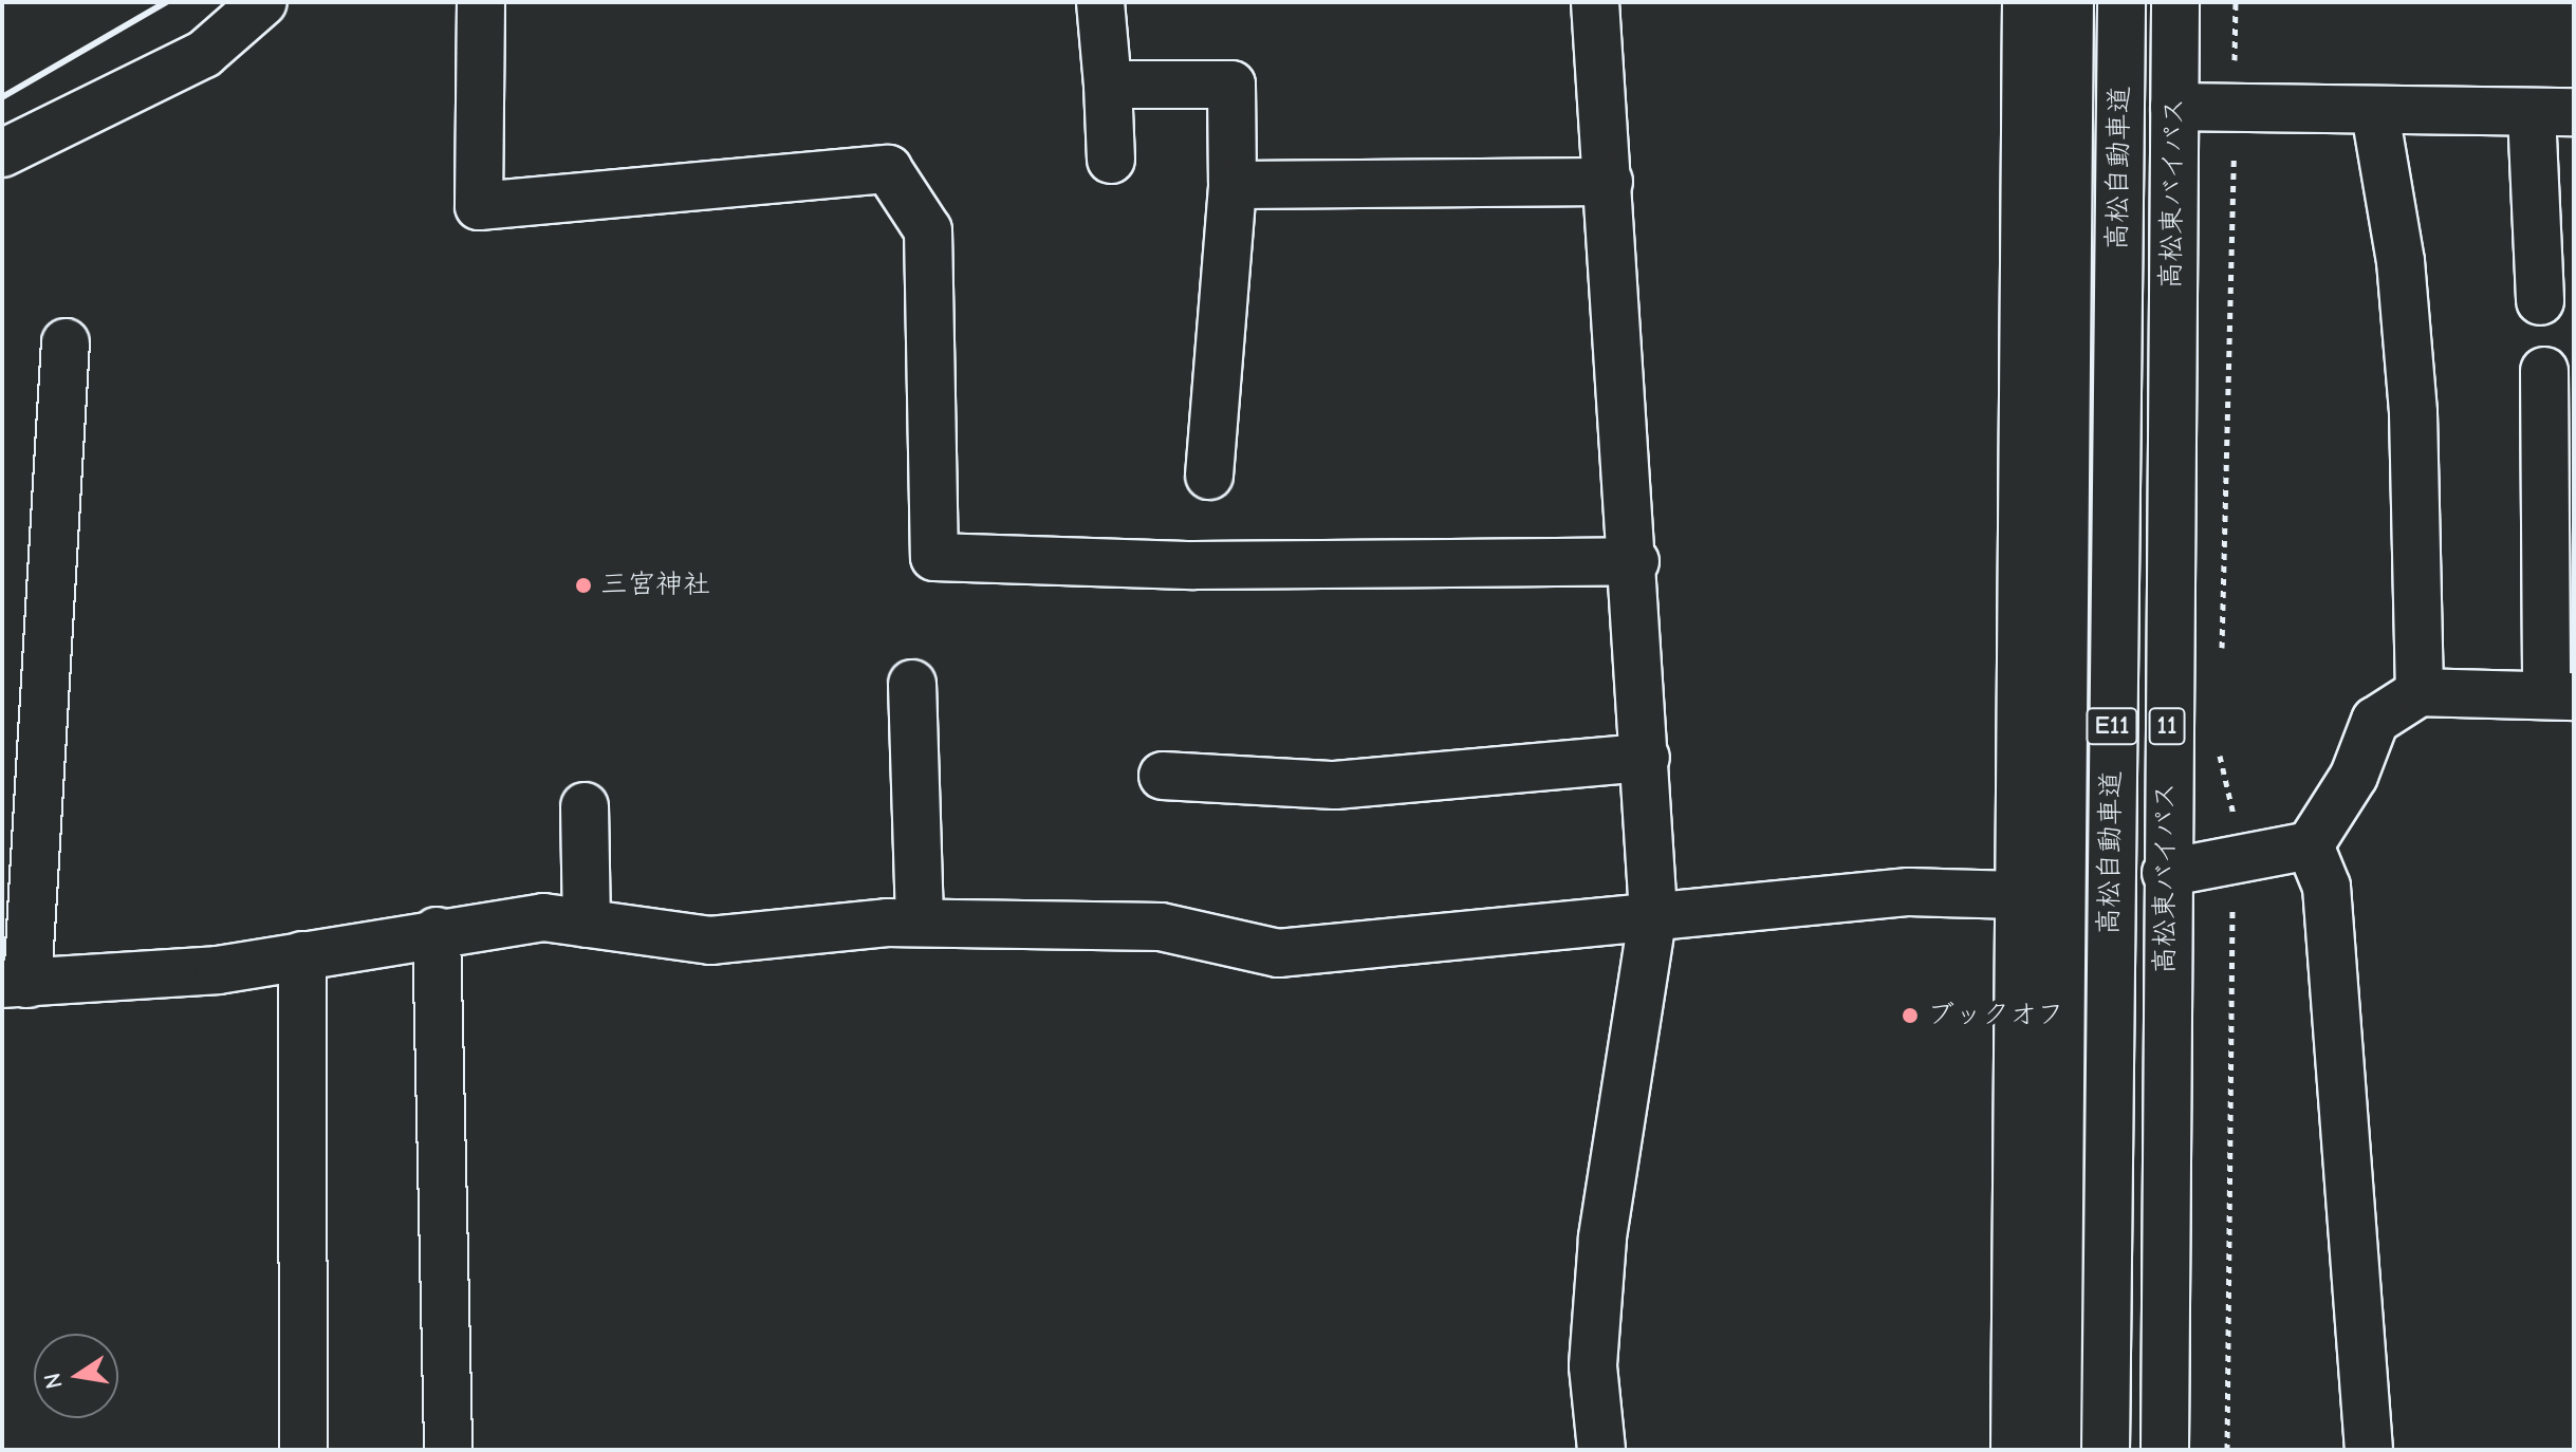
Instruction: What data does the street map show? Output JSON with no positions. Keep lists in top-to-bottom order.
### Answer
{
  "streets": {
    "main road": [
      "高松自動車道",
      "高松東バイパス",
      "E11",
      "11"
    ]
  },
  "places": ["三宮神社", "ブックオフ"],
  "north": "left"
}
